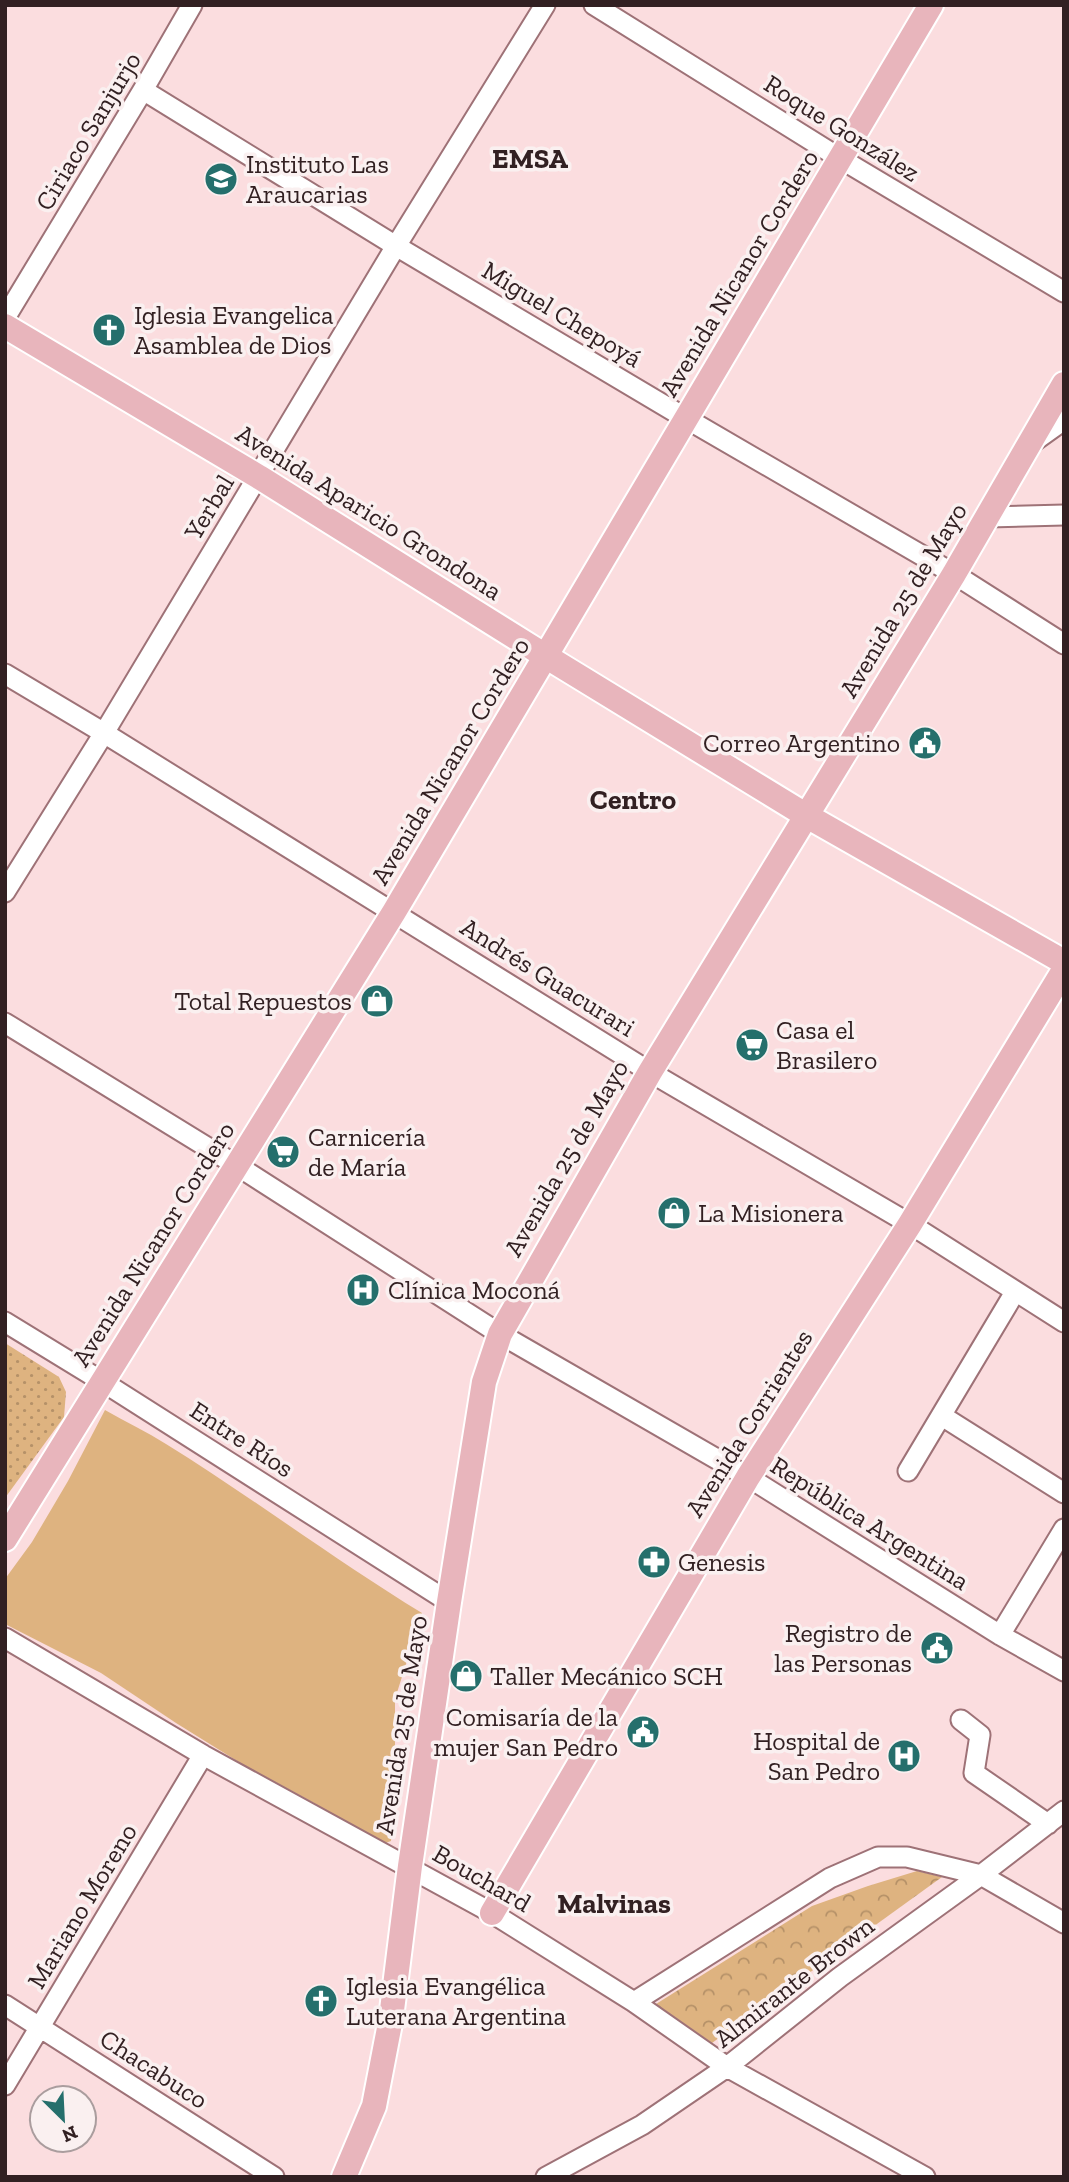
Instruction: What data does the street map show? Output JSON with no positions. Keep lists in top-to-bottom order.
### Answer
{
  "streets": {
    "main road": [
      "Avenida Nicanor Cordero",
      "Avenida Aparicio Grondona",
      "Avenida 25 de Mayo",
      "Avenida Corrientes"
    ],
    "street": [
      "Roque González",
      "Ciriaco Sanjurjo",
      "Miguel Chepoyá",
      "Yerbal",
      "Andrés Guacurari",
      "Entre Ríos",
      "República Argentina",
      "Bouchard",
      "Mariano Moreno",
      "Almirante Brown",
      "Chacabuco"
    ]
  },
  "crossings": [
    ["Roque González", "Avenida Nicanor Cordero"],
    ["Ciriaco Sanjurjo", "Miguel Chepoyá"],
    ["Avenida Nicanor Cordero", "Miguel Chepoyá"],
    ["Avenida Nicanor Cordero", "Avenida Aparicio Grondona"],
    ["Avenida Nicanor Cordero", "Andrés Guacurari"],
    ["Avenida Nicanor Cordero", "Entre Ríos"],
    ["Avenida Nicanor Cordero", "República Argentina"],
    ["Miguel Chepoyá", "Yerbal"],
    ["Miguel Chepoyá", "Avenida 25 de Mayo"],
    ["Yerbal", "Avenida Aparicio Grondona"],
    ["Yerbal", "Andrés Guacurari"],
    ["Avenida Aparicio Grondona", "Avenida 25 de Mayo"],
    ["Avenida 25 de Mayo", "Andrés Guacurari"],
    ["Avenida 25 de Mayo", "Entre Ríos"],
    ["Avenida 25 de Mayo", "República Argentina"],
    ["Avenida 25 de Mayo", "Bouchard"],
    ["Andrés Guacurari", "Avenida Corrientes"],
    ["Avenida Corrientes", "República Argentina"],
    ["Avenida Corrientes", "Bouchard"],
    ["Bouchard", "Mariano Moreno"],
    ["Bouchard", "Almirante Brown"],
    ["Mariano Moreno", "Chacabuco"]
  ],
  "districts": ["EMSA", "Centro", "Malvinas"],
  "places": {
    "school or university": ["Instituto Las Araucarias"],
    "church": ["Iglesia Evangelica Asamblea de Dios", "Iglesia Evangélica Luterana Argentina"],
    "public building": ["Correo Argentino", "Registro de las Personas", "Comisaría de la mujer San Pedro"],
    "shop": ["Total Repuestos", "La Misionera", "Taller Mecánico SCH"],
    "supermarket": ["Casa el Brasilero", "Carnicería de María"],
    "hospital": ["Clínica Moconá", "Hospital de San Pedro"],
    "pharmacy": ["Genesis"]
  },
  "north": "bottom right"
}
